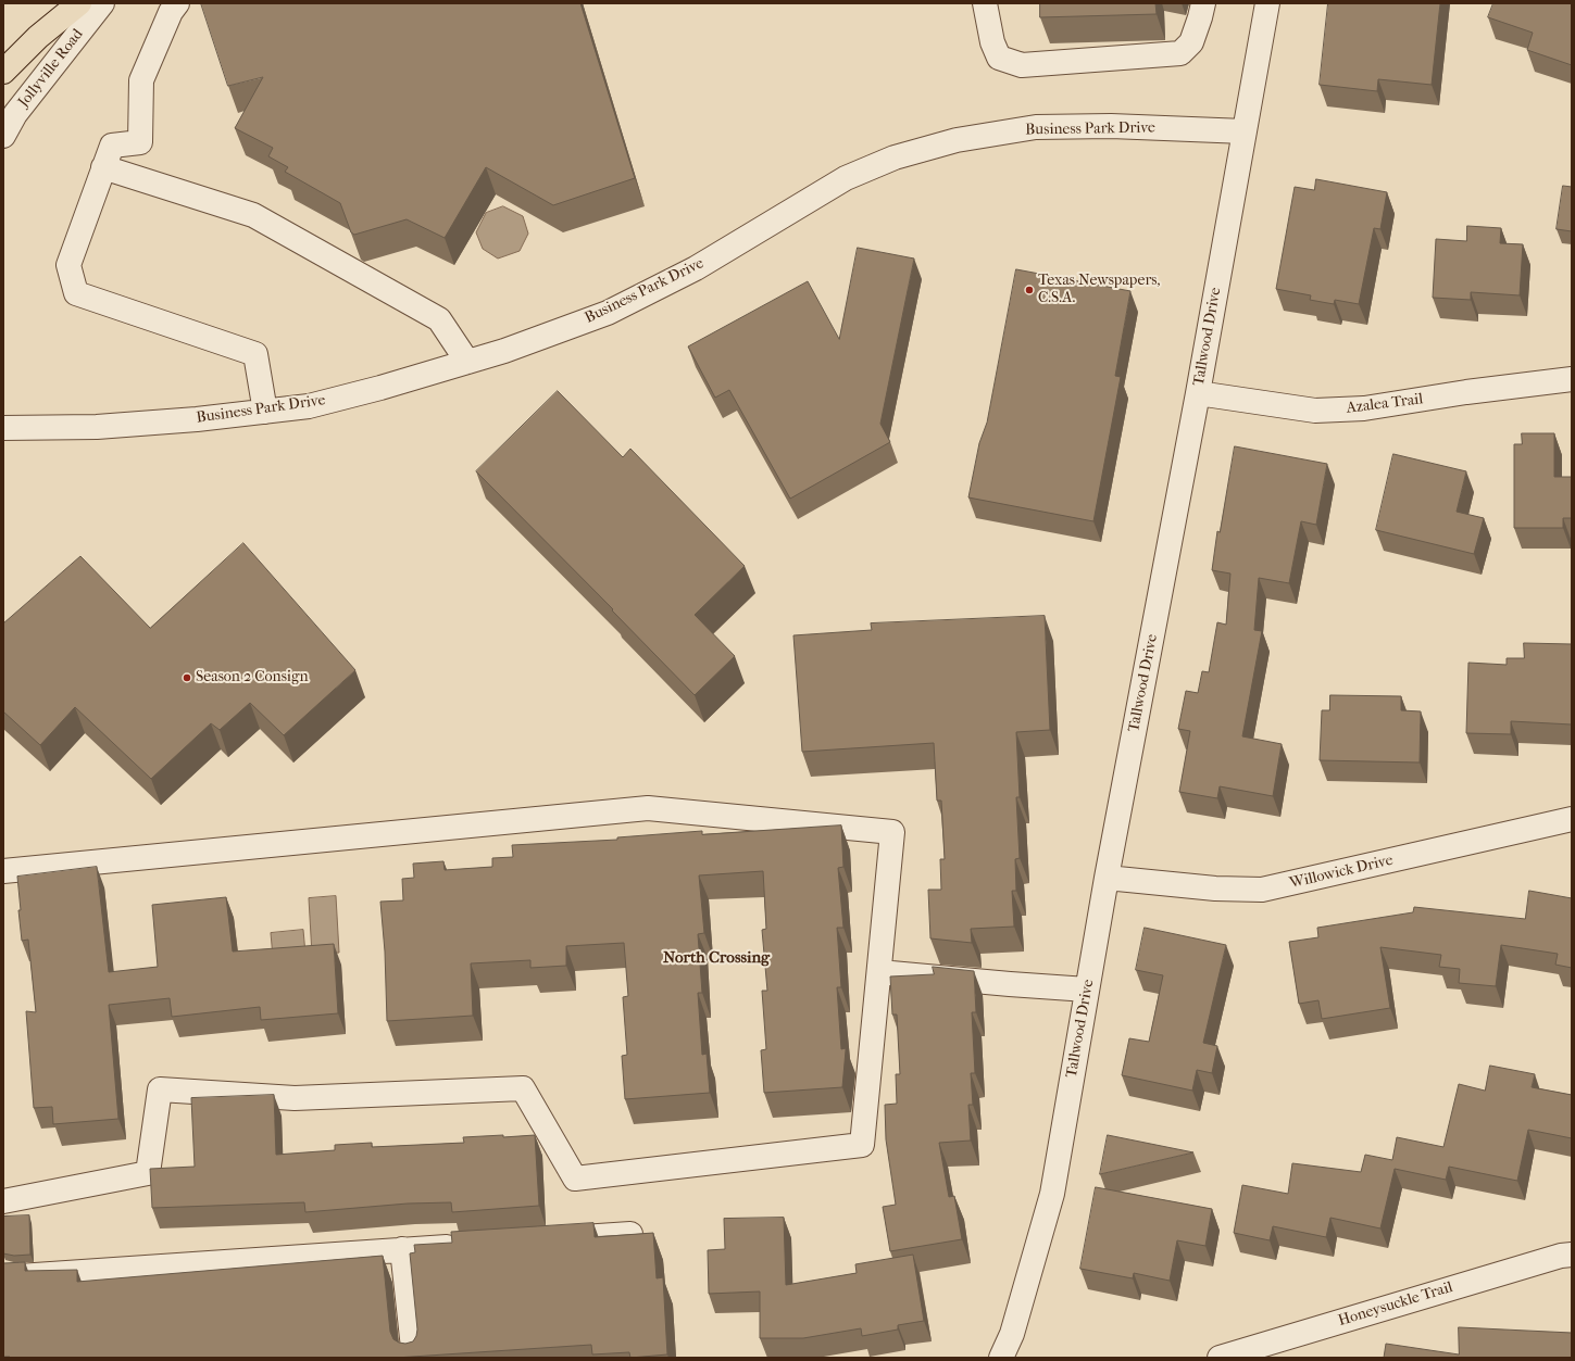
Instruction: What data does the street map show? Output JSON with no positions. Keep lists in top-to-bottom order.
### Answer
{
  "streets": {
    "street": [
      "Jollyville Road",
      "Business Park Drive",
      "Tallwood Drive",
      "Azalea Trail",
      "Willowick Drive",
      "Honeysuckle Trail"
    ]
  },
  "crossings": [
    ["Business Park Drive", "Tallwood Drive"],
    ["Tallwood Drive", "Azalea Trail"],
    ["Tallwood Drive", "Willowick Drive"]
  ],
  "districts": ["North Crossing"],
  "places": ["Texas Newspapers, C.S.A.", "Season 2 Consign"]
}
